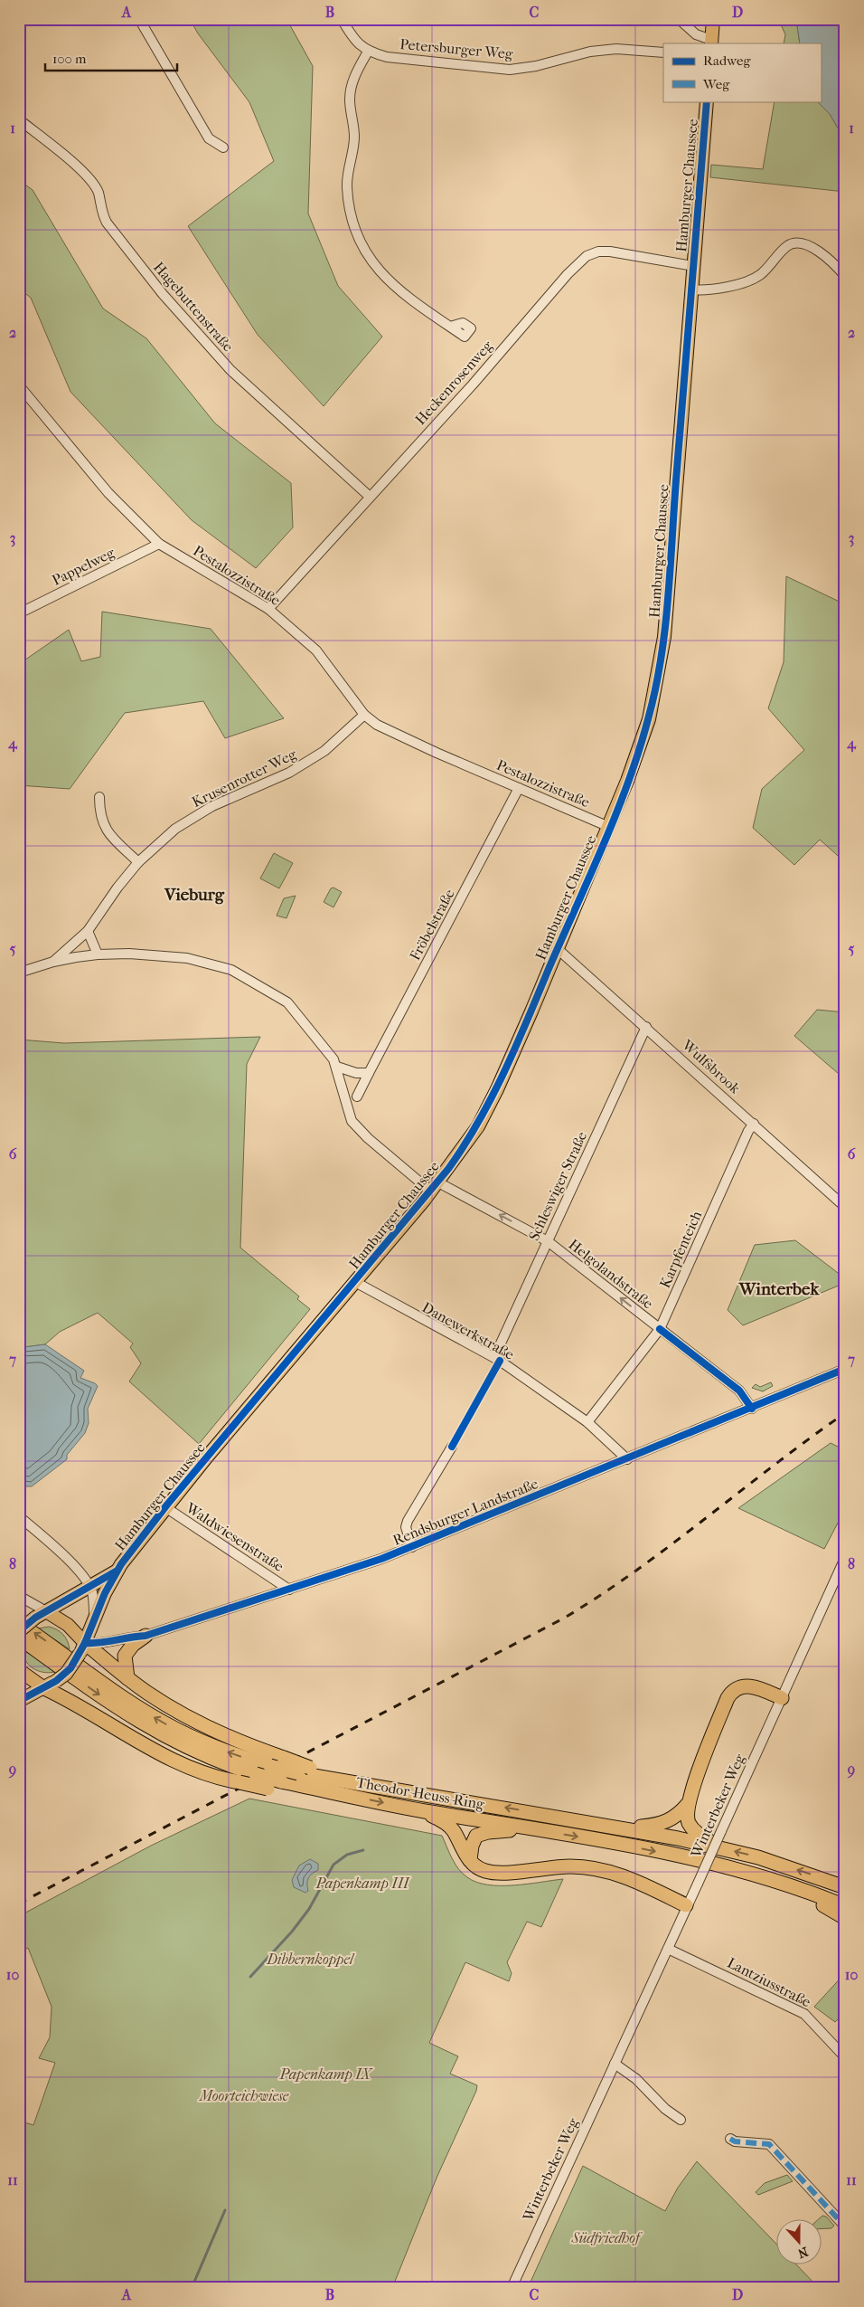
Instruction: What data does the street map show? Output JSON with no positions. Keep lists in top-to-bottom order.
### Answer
{
  "streets": {
    "highway": ["Theodor-Heuss-Ring"],
    "main road": ["Hamburger Chaussee"],
    "street": [
      "Petersburger Weg",
      "Hagebuttenstraße",
      "Heckenrosenweg",
      "Pappelweg",
      "Pestalozzistraße",
      "Krusenrotter Weg",
      "Fröbelstraße",
      "Wulfsbrook",
      "Schleswiger Straße",
      "Karpfenteich",
      "Helgolandstraße",
      "Danewerkstraße",
      "Rendsburger Landstraße",
      "Waldwiesenstraße",
      "Winterbeker Weg",
      "Lantziusstraße"
    ]
  },
  "crossings": [
    ["Hamburger Chaussee", "Heckenrosenweg"],
    ["Hamburger Chaussee", "Pestalozzistraße"],
    ["Hamburger Chaussee", "Wulfsbrook"],
    ["Hamburger Chaussee", "Helgolandstraße"],
    ["Hamburger Chaussee", "Danewerkstraße"],
    ["Hamburger Chaussee", "Rendsburger Landstraße"],
    ["Hamburger Chaussee", "Waldwiesenstraße"],
    ["Hagebuttenstraße", "Heckenrosenweg"],
    ["Heckenrosenweg", "Pestalozzistraße"],
    ["Pappelweg", "Pestalozzistraße"],
    ["Pestalozzistraße", "Krusenrotter Weg"],
    ["Pestalozzistraße", "Fröbelstraße"],
    ["Krusenrotter Weg", "Helgolandstraße"],
    ["Wulfsbrook", "Schleswiger Straße"],
    ["Wulfsbrook", "Karpfenteich"],
    ["Schleswiger Straße", "Helgolandstraße"],
    ["Schleswiger Straße", "Danewerkstraße"],
    ["Karpfenteich", "Helgolandstraße"],
    ["Karpfenteich", "Danewerkstraße"],
    ["Helgolandstraße", "Rendsburger Landstraße"],
    ["Danewerkstraße", "Rendsburger Landstraße"],
    ["Rendsburger Landstraße", "Waldwiesenstraße"],
    ["Winterbeker Weg", "Lantziusstraße"]
  ],
  "one_way": ["Helgolandstraße"],
  "districts": ["Vieburg", "Winterbek"],
  "parks": [
    "Papenkamp III",
    "Dibbernkoppel",
    "Papenkamp IX",
    "Moorteichwiese",
    "Südfriedhof"
  ],
  "legend": ["Radweg", "Weg"],
  "scale_bar": "100 m",
  "north": "bottom",
  "grid": {
    "columns": [
      "A",
      "B",
      "C",
      "D"
    ],
    "rows": [
      "1",
      "2",
      "3",
      "4",
      "5",
      "6",
      "7",
      "8",
      "9",
      "10",
      "11"
    ]
  }
}
